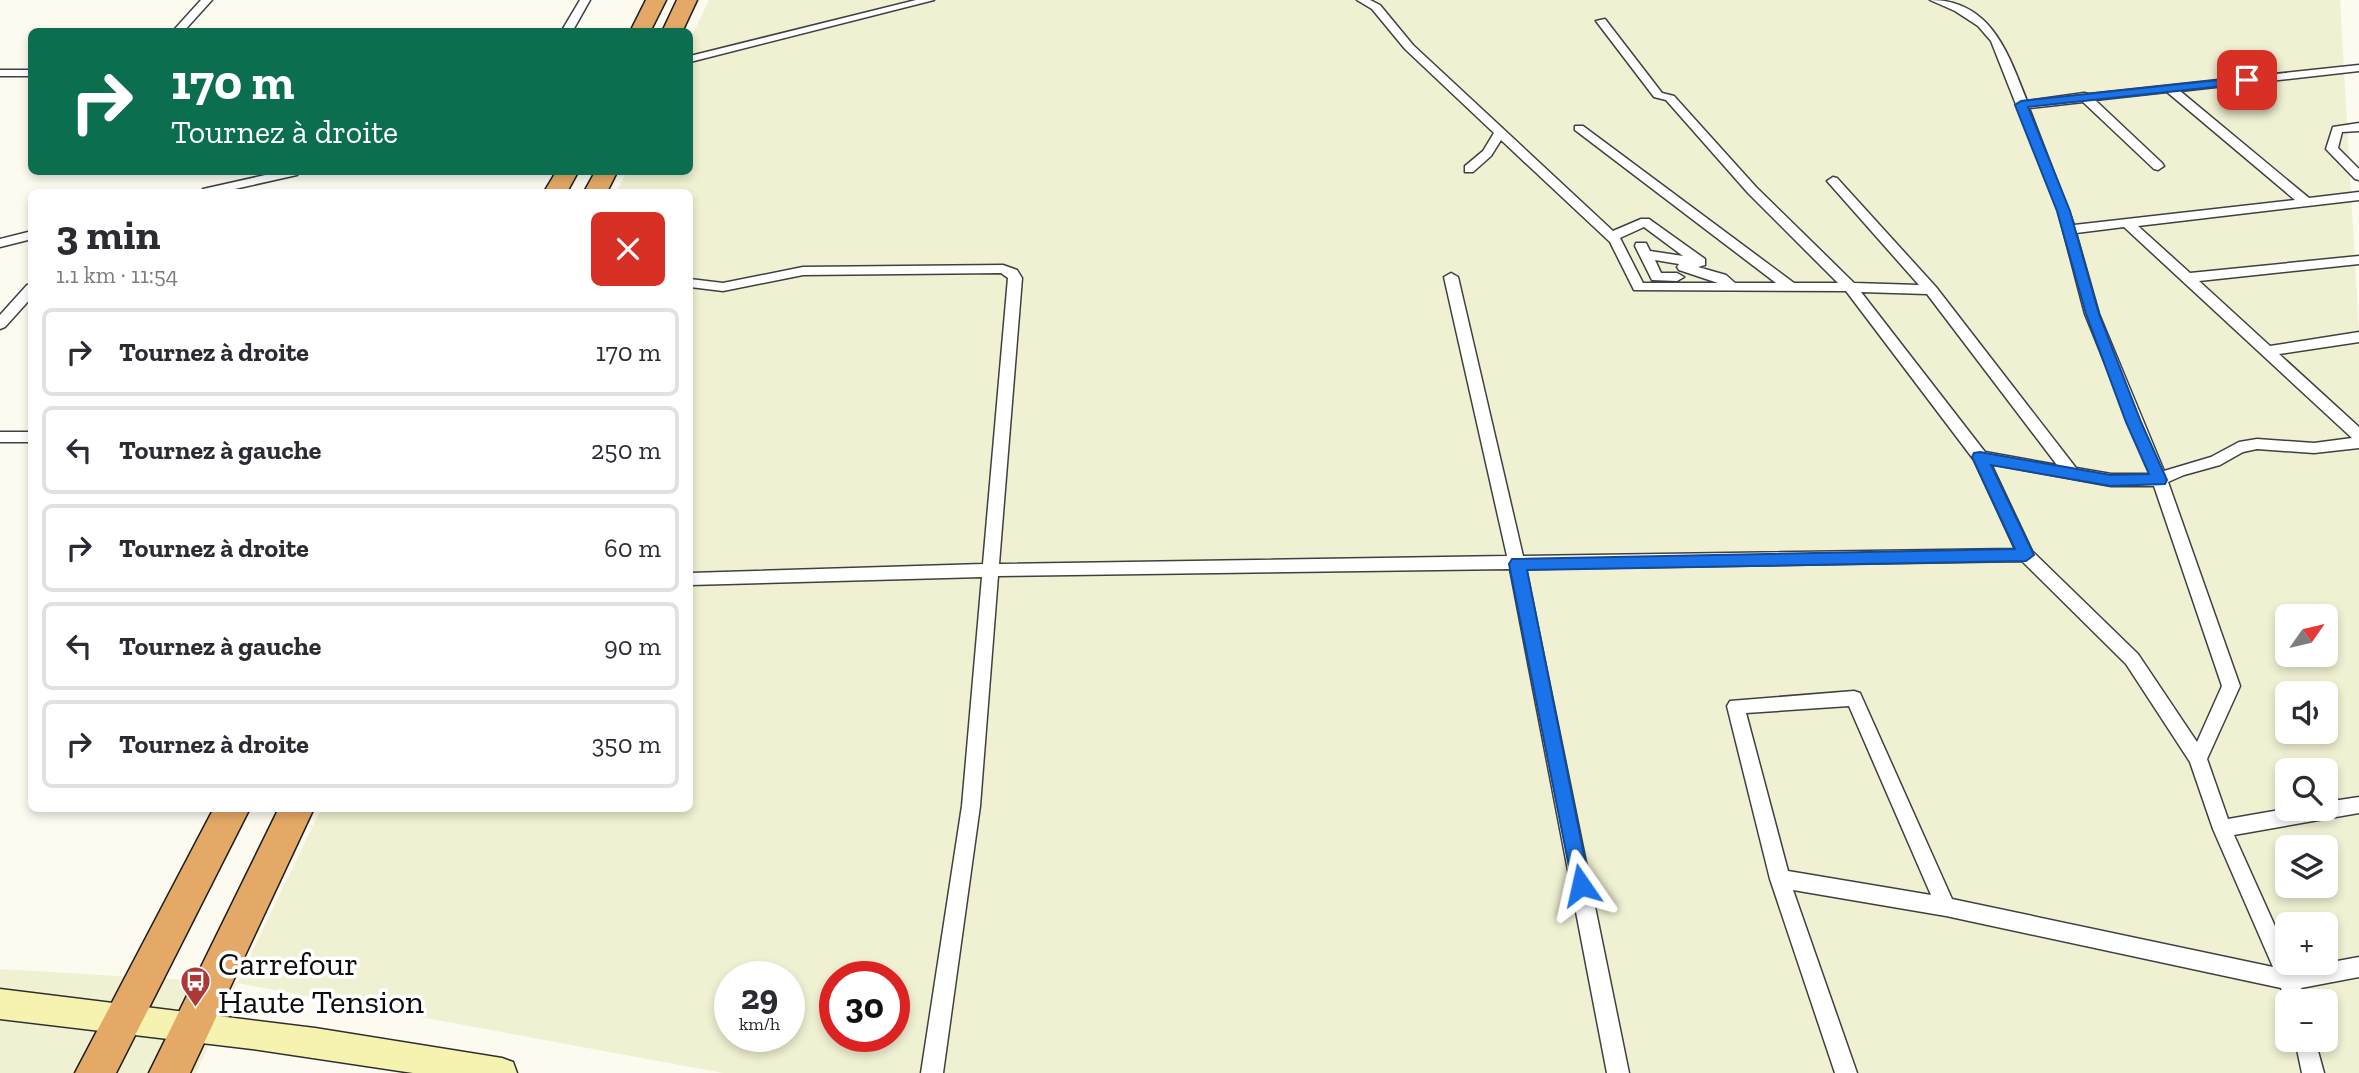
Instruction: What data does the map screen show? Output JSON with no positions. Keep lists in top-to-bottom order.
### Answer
{
  "places": {
    "bus stop": ["Carrefour Haute Tension"]
  },
  "north": "top right",
  "page": {
    "turn": ["170 m", "Tournez à droite"],
    "heading": ["3 min", "1.1 km · 11:54"],
    "list": [
      {
        "name": "Tournez à droite",
        "value": "170 m"
      },
      {
        "name": "Tournez à gauche",
        "value": "250 m"
      },
      {
        "name": "Tournez à droite",
        "value": "60 m"
      },
      {
        "name": "Tournez à gauche",
        "value": "90 m"
      },
      {
        "name": "Tournez à droite",
        "value": "350 m"
      }
    ],
    "map_buttons": ["+", "−"],
    "speed": "29 km/h",
    "limit": "30"
  }
}
